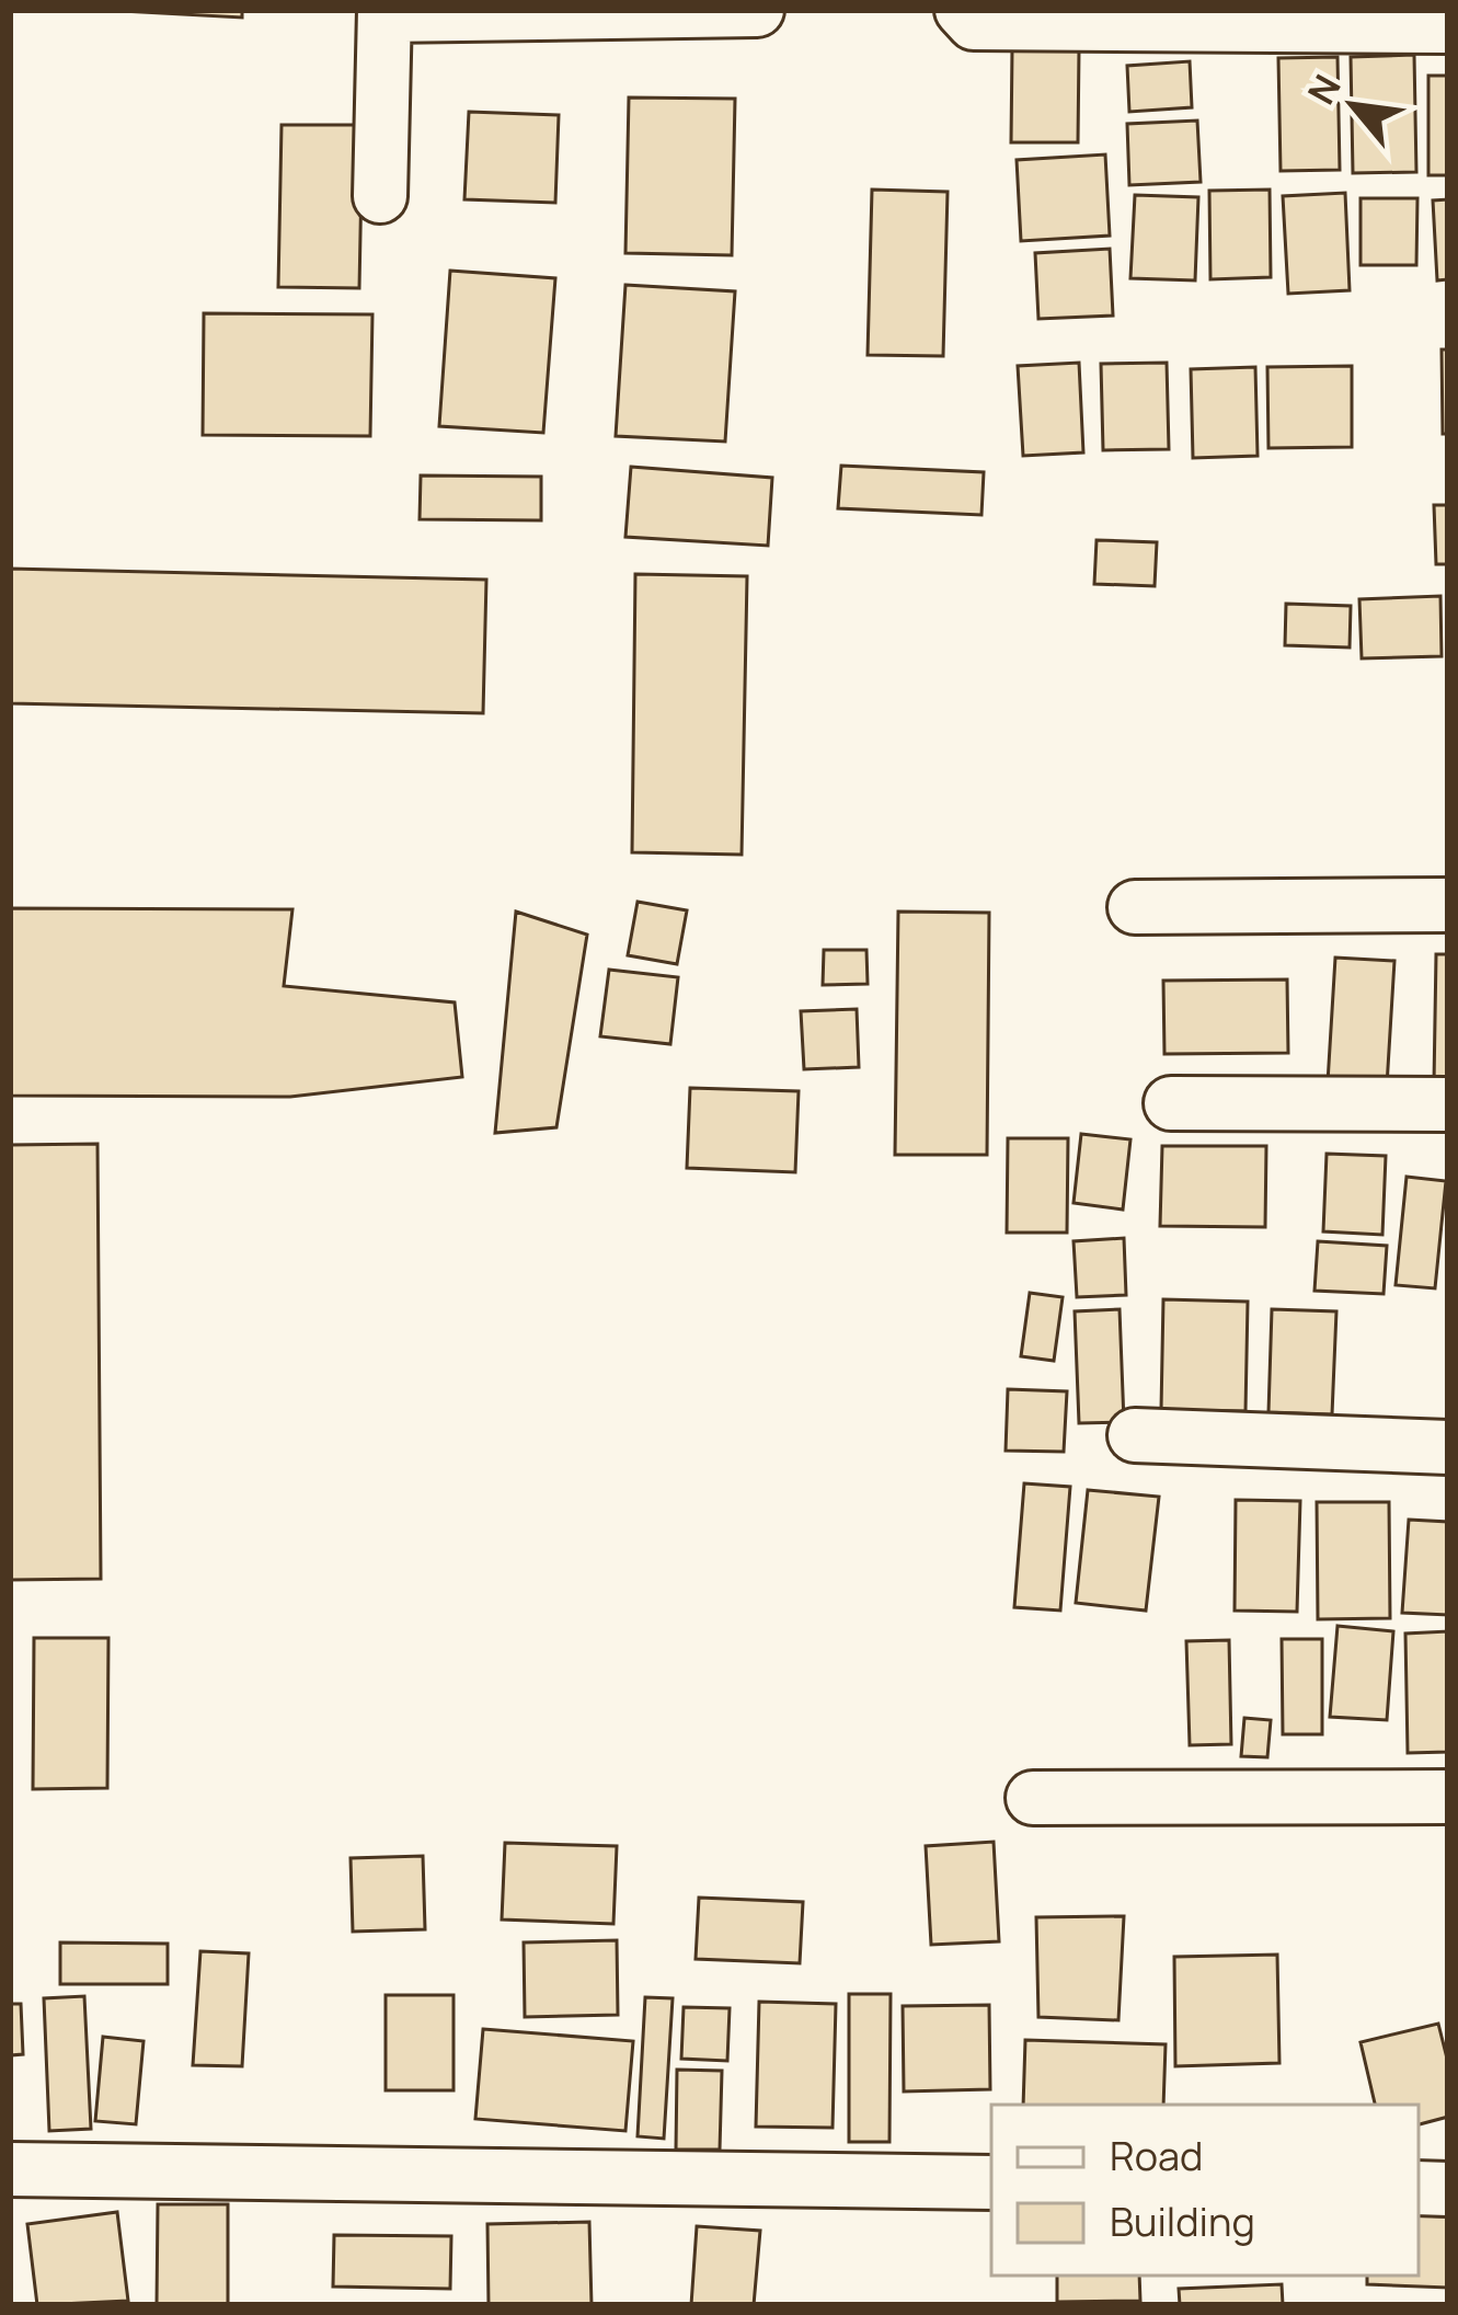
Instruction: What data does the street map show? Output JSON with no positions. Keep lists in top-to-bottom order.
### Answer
{
  "legend": ["Road", "Building"],
  "north": "top left"
}
